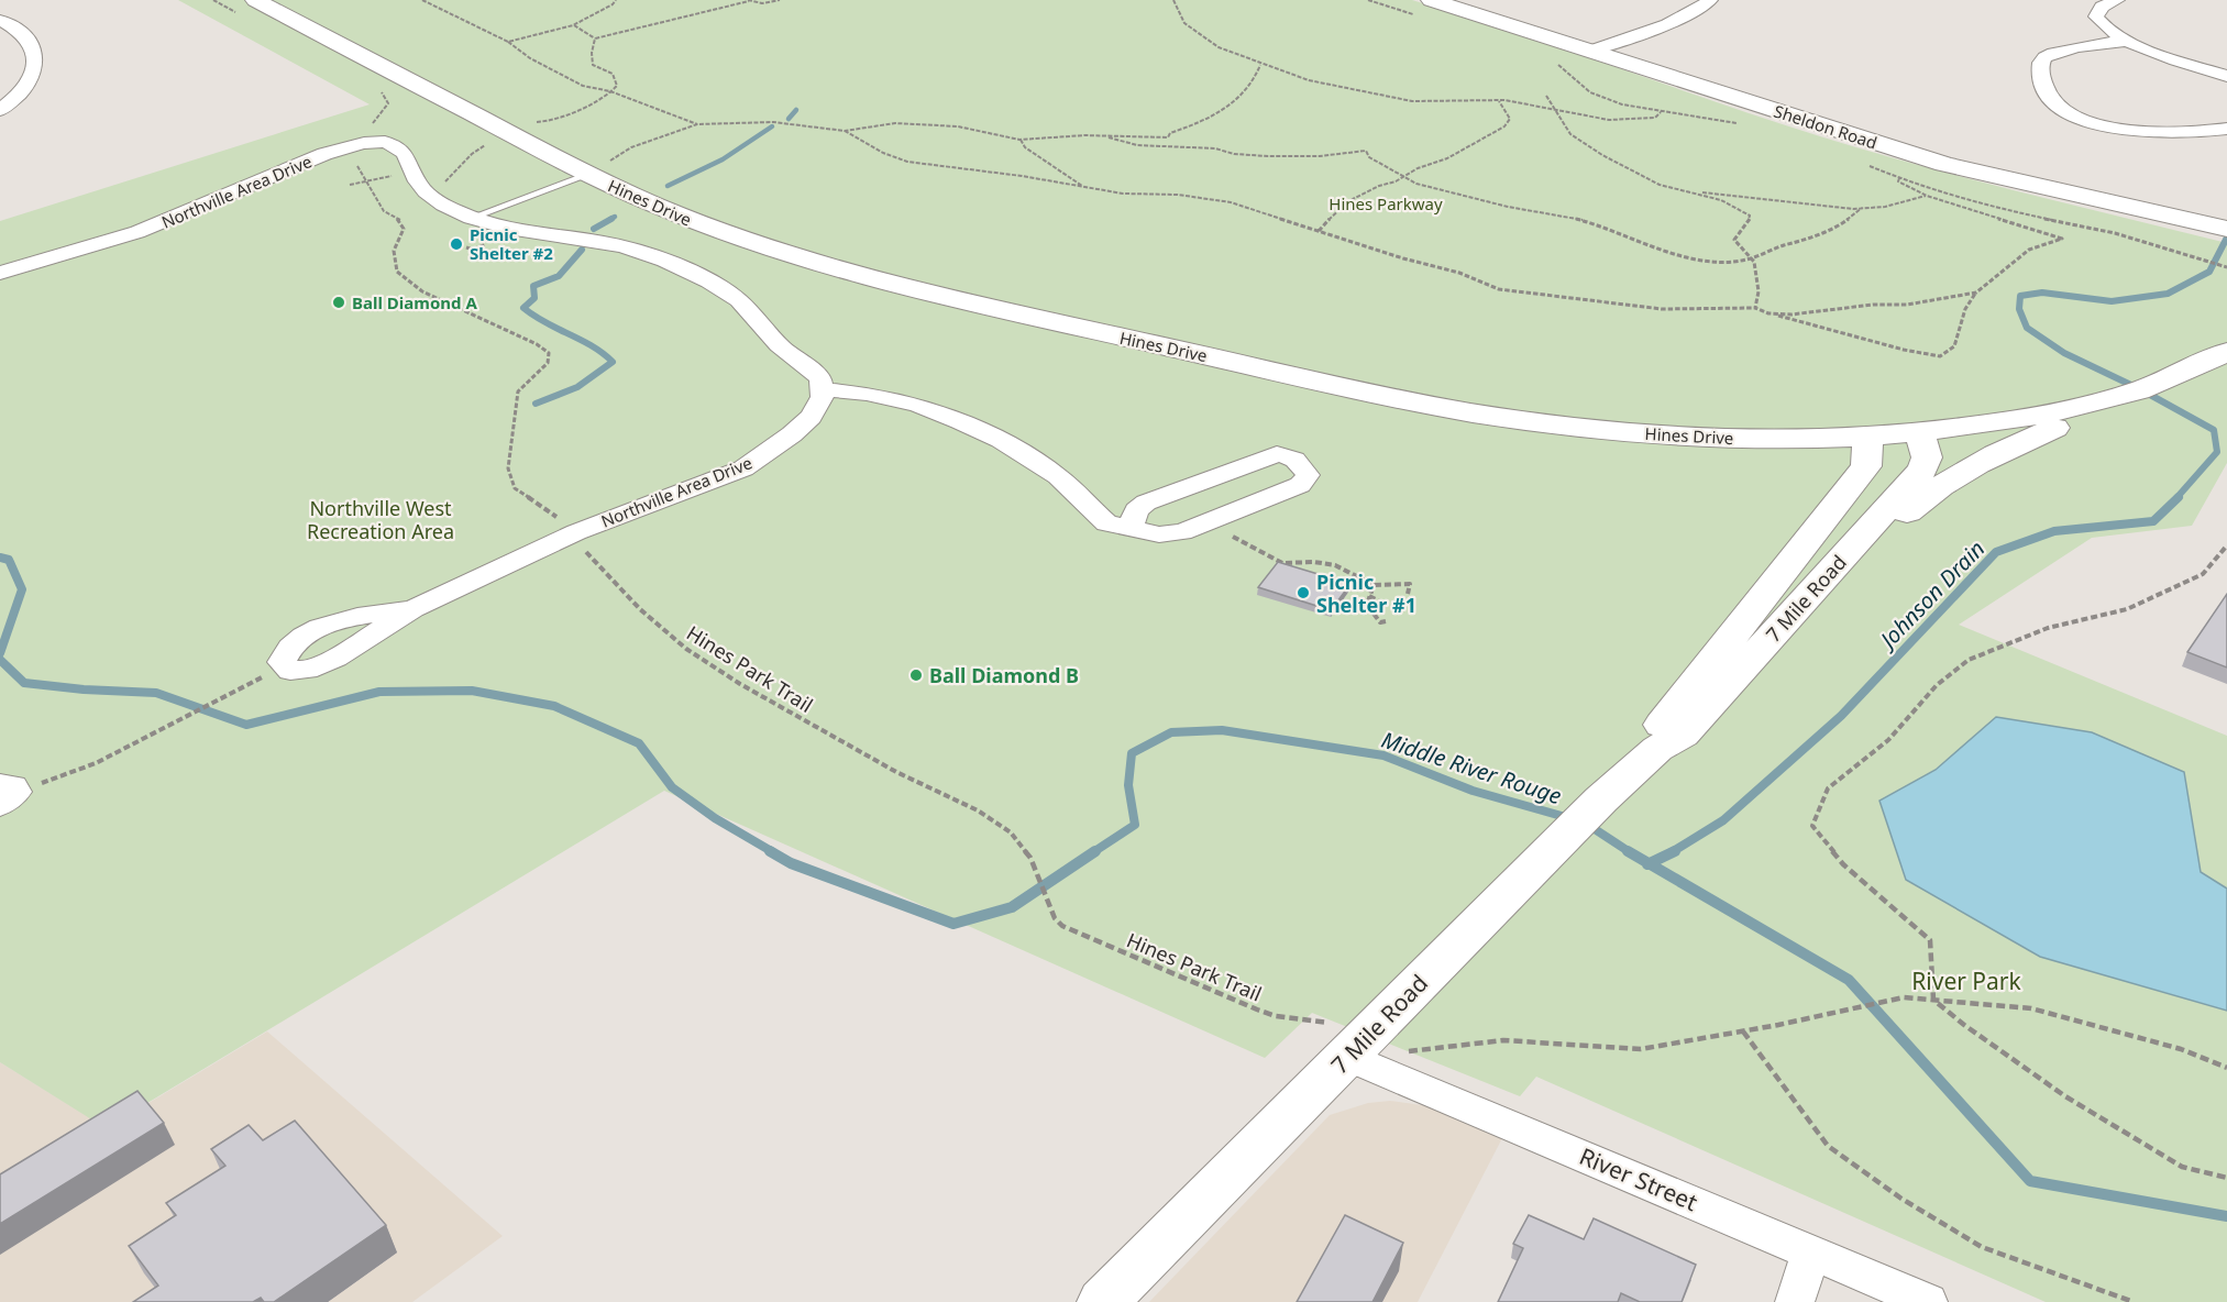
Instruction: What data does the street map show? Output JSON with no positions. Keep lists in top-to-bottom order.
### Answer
{
  "streets": {
    "street": [
      "Sheldon Road",
      "Northville Area Drive",
      "Hines Drive",
      "7 Mile Road",
      "River Street"
    ],
    "path": ["Hines Park Trail"]
  },
  "crossings": [
    ["Northville Area Drive", "Hines Park Trail"],
    ["Hines Drive", "7 Mile Road"],
    ["7 Mile Road", "Hines Park Trail"],
    ["7 Mile Road", "River Street"],
    ["Hines Park Trail", "River Street"]
  ],
  "water": ["Johnson Drain", "Middle River Rouge"],
  "parks": ["Hines Parkway", "Northville West Recreation Area", "River Park"],
  "places": [
    "Picnic Shelter #2",
    "Ball Diamond A",
    "Picnic Shelter #1",
    "Ball Diamond B"
  ]
}
